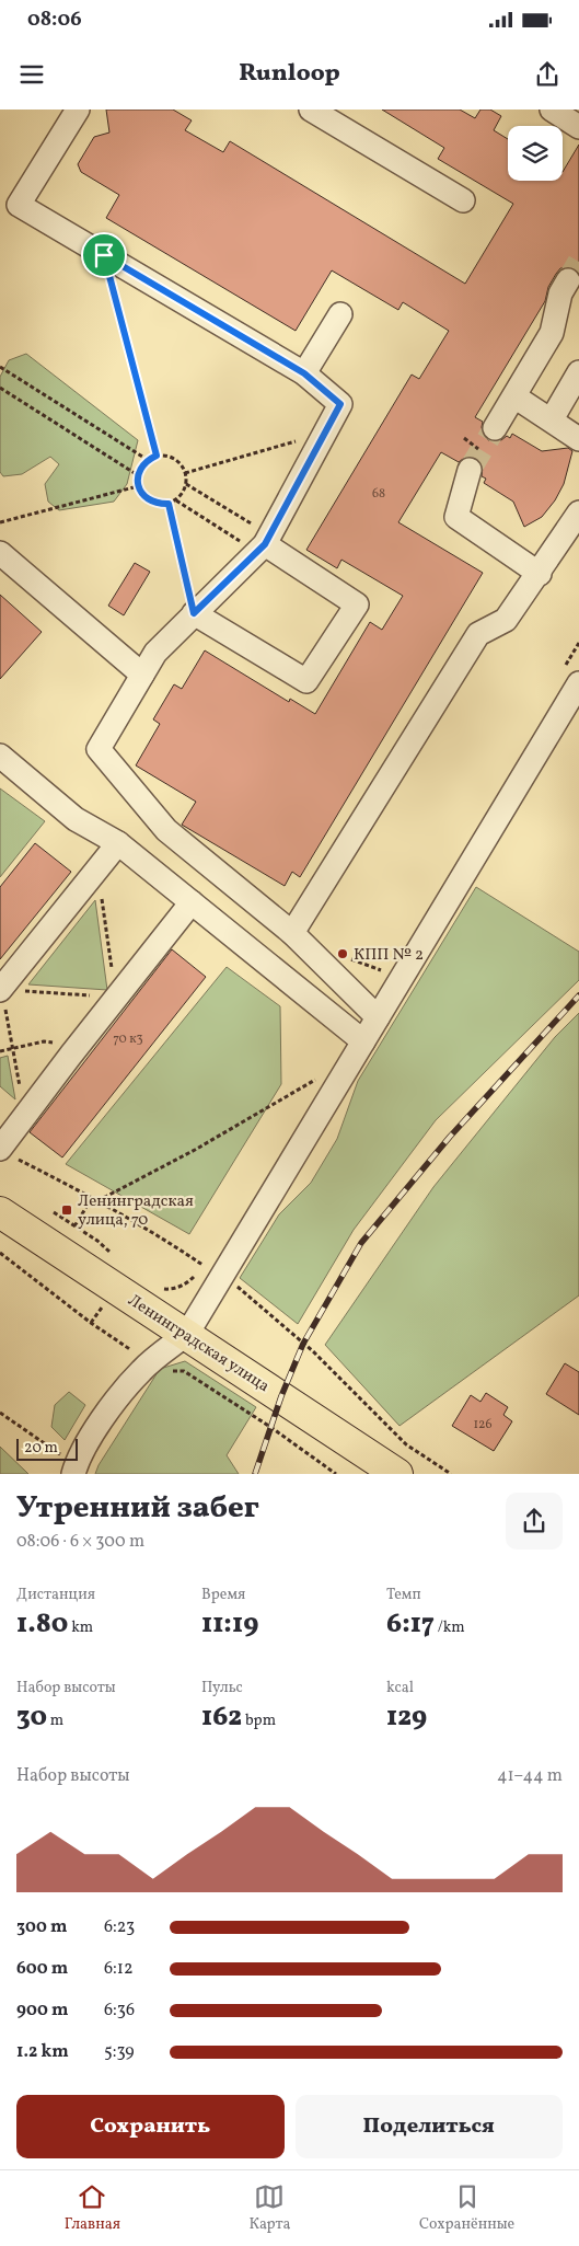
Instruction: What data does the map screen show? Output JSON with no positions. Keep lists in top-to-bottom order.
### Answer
{
  "streets": {
    "main road": ["Ленинградская улица"]
  },
  "places": {
    "other": ["КПП № 2"],
    "transit": ["Ленинградская улица, 70"]
  },
  "house_numbers": ["68", "70 к3", "126"],
  "scale_bar": "20 m",
  "page": {
    "status": "08:06",
    "header": "Runloop",
    "scale": "20 m",
    "heading": ["Утренний забег", "08:06 · 6 × 300 m"],
    "stats": [
      ["Дистанция", "1.80 km"],
      ["Время", "11:19"],
      ["Темп", "6:17 /km"],
      ["Набор высоты", "30 m"],
      ["Пульс", "162 bpm"],
      ["kcal", "129"]
    ],
    "chart": ["Набор высоты", "41–44 m"],
    "list": [
      {
        "name": "300 m",
        "note": "6:23"
      },
      {
        "name": "600 m",
        "note": "6:12"
      },
      {
        "name": "900 m",
        "note": "6:36"
      },
      {
        "name": "1.2 km",
        "note": "5:39"
      }
    ],
    "buttons": ["Сохранить", "Поделиться"],
    "tabs": ["Главная", "Карта", "Сохранённые"]
  }
}
